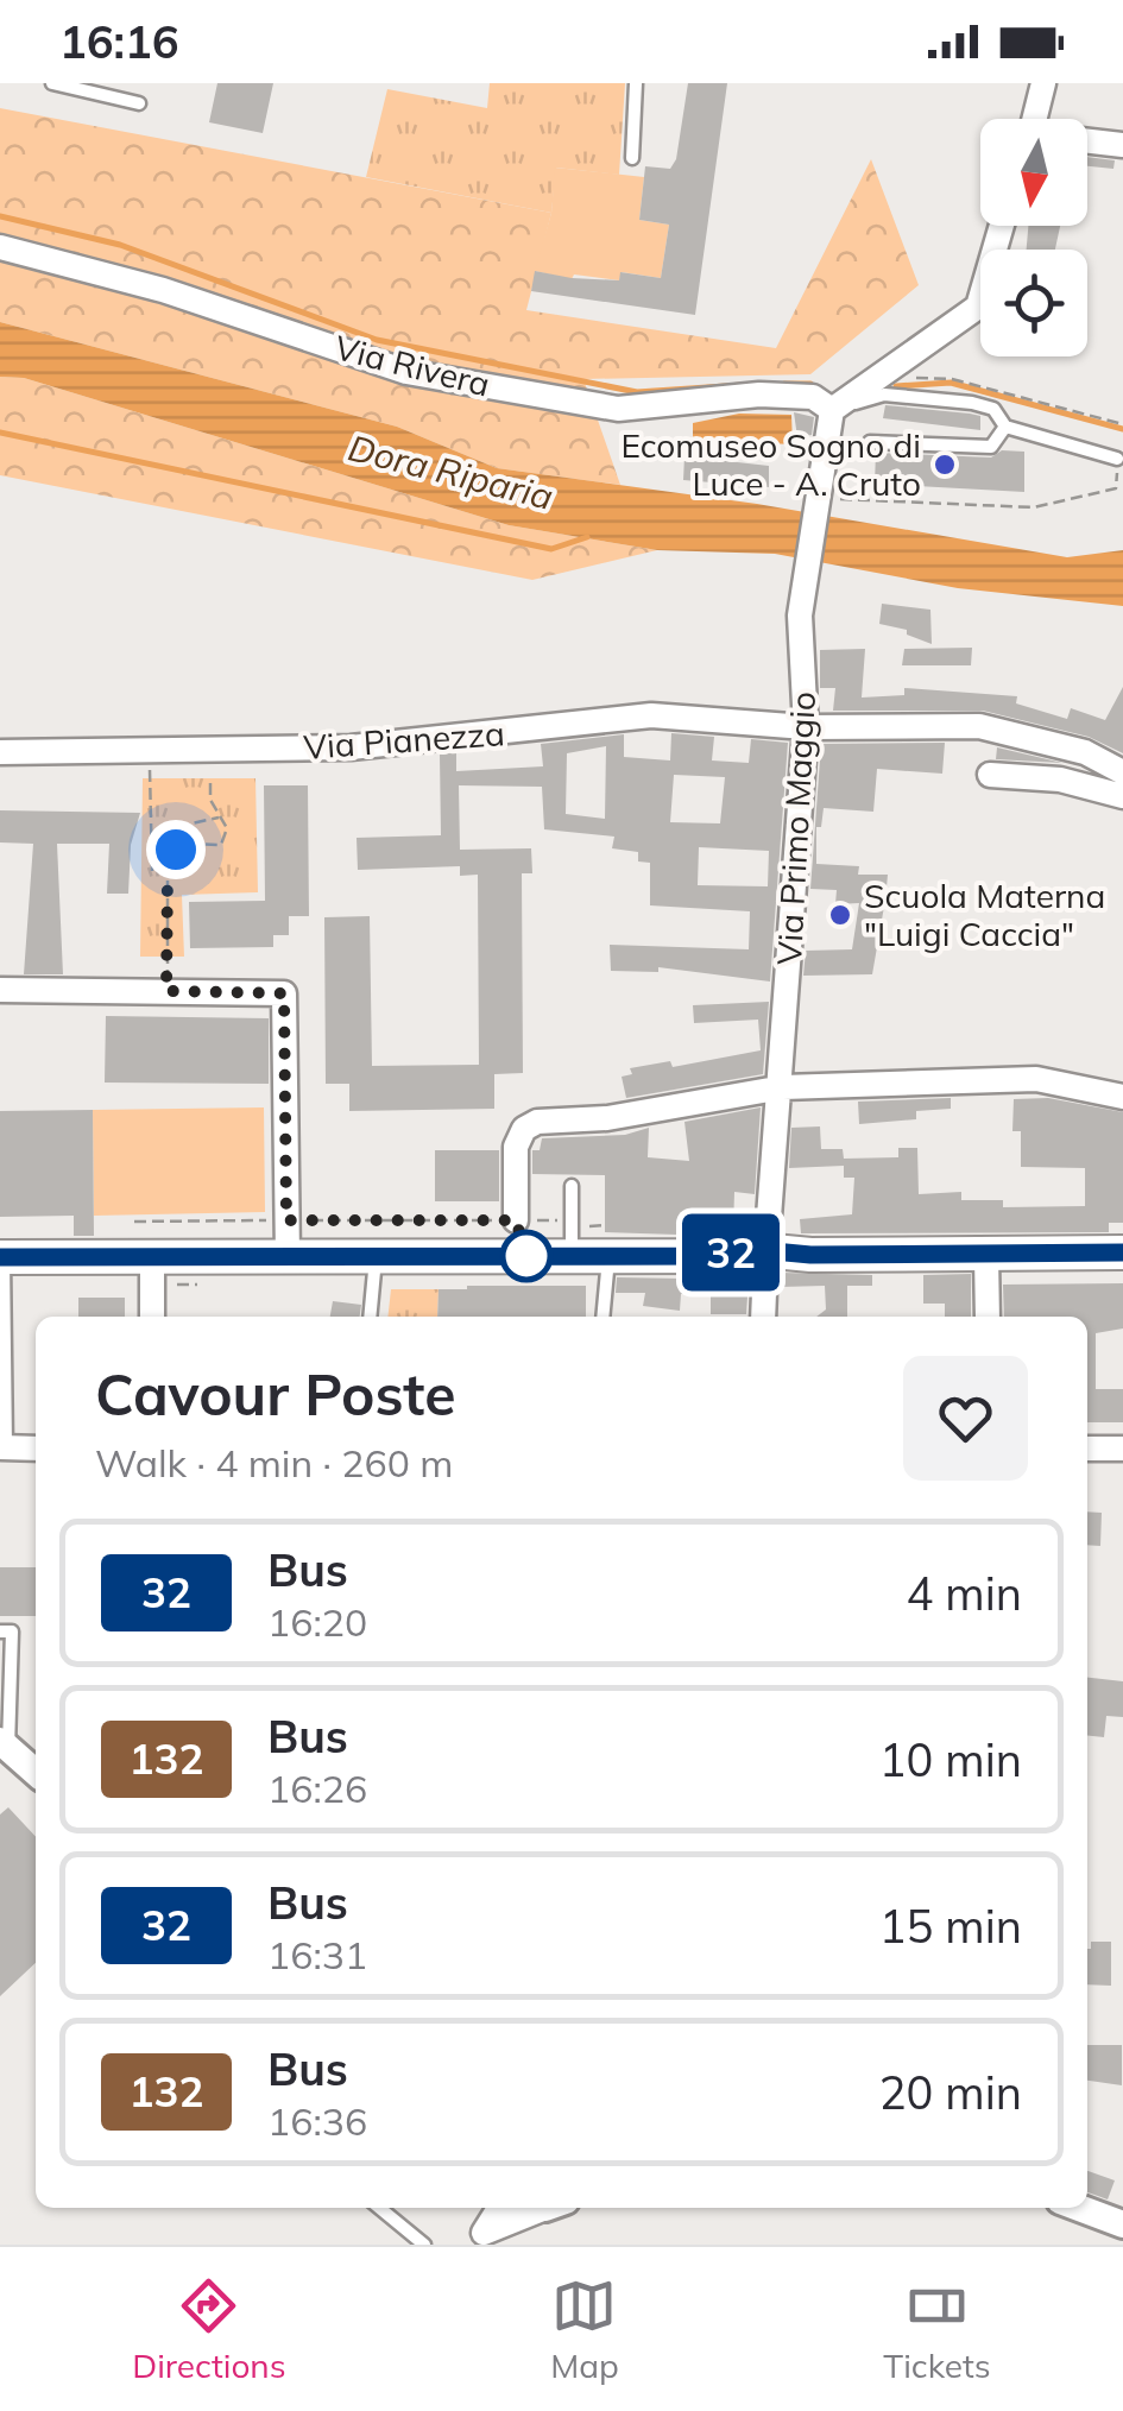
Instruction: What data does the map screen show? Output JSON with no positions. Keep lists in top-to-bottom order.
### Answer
{
  "streets": {
    "street": ["Via Rivera", "Via Pianezza", "Via Primo Maggio"]
  },
  "crossings": [
    ["Via Rivera", "Via Primo Maggio"],
    ["Via Pianezza", "Via Primo Maggio"]
  ],
  "water": ["Dora Riparia"],
  "places": ["Ecomuseo Sogno di Luce - A. Cruto", "Scuola Materna \"Luigi Caccia\""],
  "lines": ["bus line 32"],
  "north": "bottom",
  "page": {
    "status": "16:16",
    "on_map": "32",
    "heading": ["Cavour Poste", "Walk · 4 min · 260 m"],
    "list": [
      {
        "mark": "32",
        "name": "Bus",
        "note": "16:20",
        "value": "4 min"
      },
      {
        "mark": "132",
        "name": "Bus",
        "note": "16:26",
        "value": "10 min"
      },
      {
        "mark": "32",
        "name": "Bus",
        "note": "16:31",
        "value": "15 min"
      },
      {
        "mark": "132",
        "name": "Bus",
        "note": "16:36",
        "value": "20 min"
      }
    ],
    "tabs": ["Directions", "Map", "Tickets"]
  }
}
